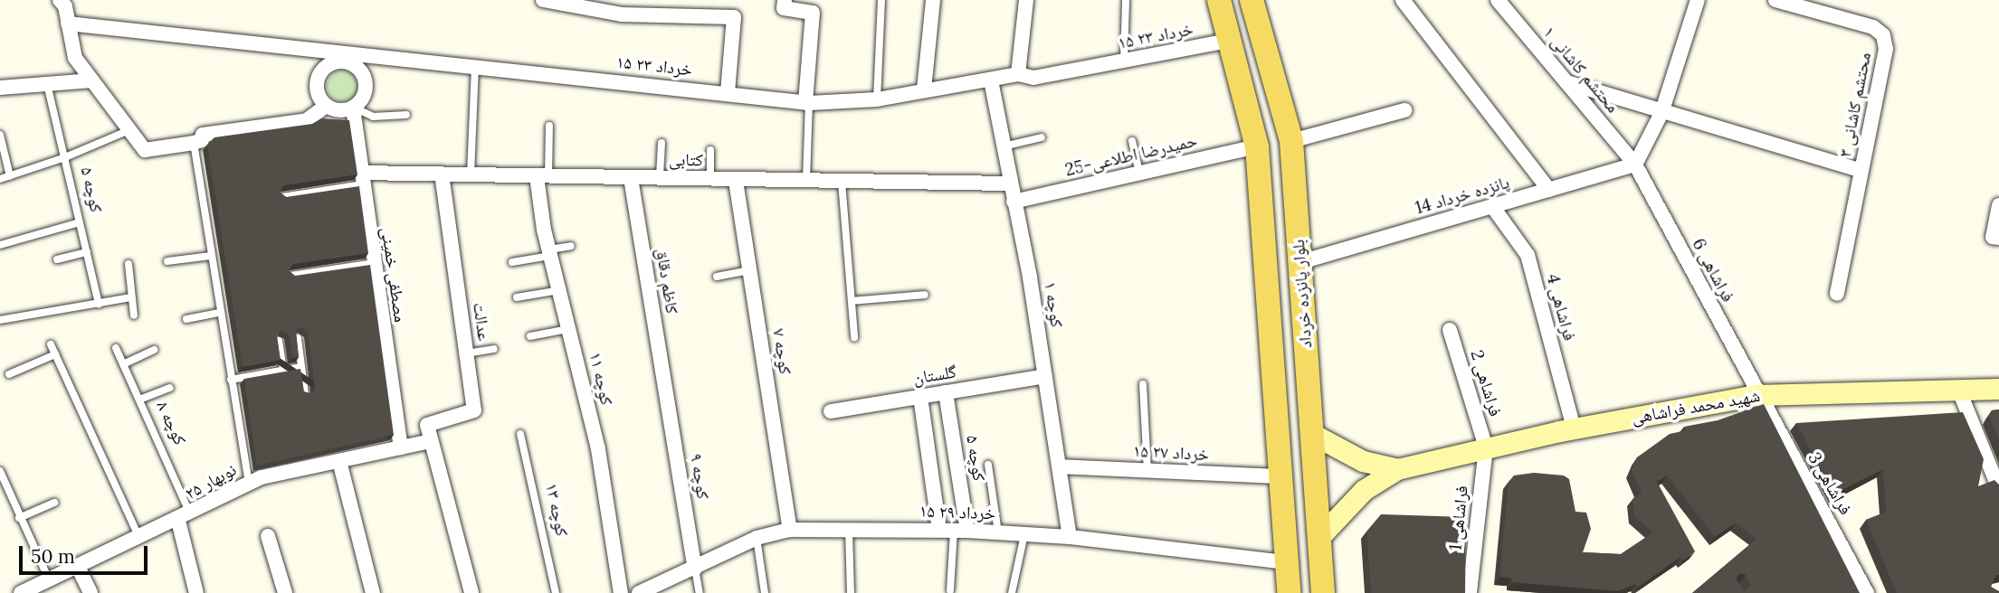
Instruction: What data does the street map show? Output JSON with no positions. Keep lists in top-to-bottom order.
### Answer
{
  "streets": {
    "main road": ["بلوار پانزده خرداد", "شهید محمد فراشاهی"],
    "street": [
      "۱۵ خرداد ۲۳",
      "محتشم کاشانی ۱",
      "محتشم کاشانی ۳",
      "حمیدرضا اطلاعی-25",
      "کتابی",
      "کوچه ۵",
      "پانزده خرداد 14",
      "فراشاهی 6",
      "مصطفی خمینی",
      "کاظم دقاق",
      "کوچه ۱",
      "فراشاهی 4",
      "عدالت",
      "کوچه ۷",
      "گلستان",
      "کوچه ۱۱",
      "فراشاهی 2",
      "۱۵ خرداد ۲۷",
      "کوچه ۹",
      "نوبهار ۲۵",
      "فراشاهی 3",
      "۱۵ خرداد ۲۹",
      "فراشاهی 1"
    ],
    "lane": ["کوچه ۸", "کوچه ۱۳"]
  },
  "crossings": [
    ["۱۵ خرداد ۲۳", "مصطفی خمینی"],
    ["۱۵ خرداد ۲۳", "بلوار پانزده خرداد"],
    ["۱۵ خرداد ۲۳", "کوچه ۱"],
    ["محتشم کاشانی ۱", "پانزده خرداد 14"],
    ["محتشم کاشانی ۱", "فراشاهی 6"],
    ["حمیدرضا اطلاعی-25", "بلوار پانزده خرداد"],
    ["حمیدرضا اطلاعی-25", "کوچه ۱"],
    ["کتابی", "مصطفی خمینی"],
    ["کتابی", "کاظم دقاق"],
    ["کتابی", "کوچه ۱"],
    ["کتابی", "عدالت"],
    ["کتابی", "کوچه ۷"],
    ["کتابی", "کوچه ۱۱"],
    ["کوچه ۵", "گلستان"],
    ["کوچه ۵", "۱۵ خرداد ۲۹"],
    ["پانزده خرداد 14", "فراشاهی 6"],
    ["پانزده خرداد 14", "بلوار پانزده خرداد"],
    ["پانزده خرداد 14", "فراشاهی 4"],
    ["فراشاهی 6", "شهید محمد فراشاهی"],
    ["فراشاهی 6", "فراشاهی 3"],
    ["مصطفی خمینی", "نوبهار ۲۵"],
    ["کاظم دقاق", "کوچه ۹"],
    ["بلوار پانزده خرداد", "۱۵ خرداد ۲۷"],
    ["بلوار پانزده خرداد", "۱۵ خرداد ۲۹"],
    ["کوچه ۱", "گلستان"],
    ["کوچه ۱", "۱۵ خرداد ۲۷"],
    ["کوچه ۱", "۱۵ خرداد ۲۹"],
    ["فراشاهی 4", "شهید محمد فراشاهی"],
    ["عدالت", "نوبهار ۲۵"],
    ["کوچه ۷", "۱۵ خرداد ۲۹"],
    ["فراشاهی 2", "شهید محمد فراشاهی"],
    ["فراشاهی 2", "فراشاهی 1"],
    ["شهید محمد فراشاهی", "فراشاهی 3"],
    ["شهید محمد فراشاهی", "فراشاهی 1"],
    ["کوچه ۸", "نوبهار ۲۵"],
    ["کوچه ۹", "۱۵ خرداد ۲۹"]
  ],
  "scale_bar": "50 m"
}
